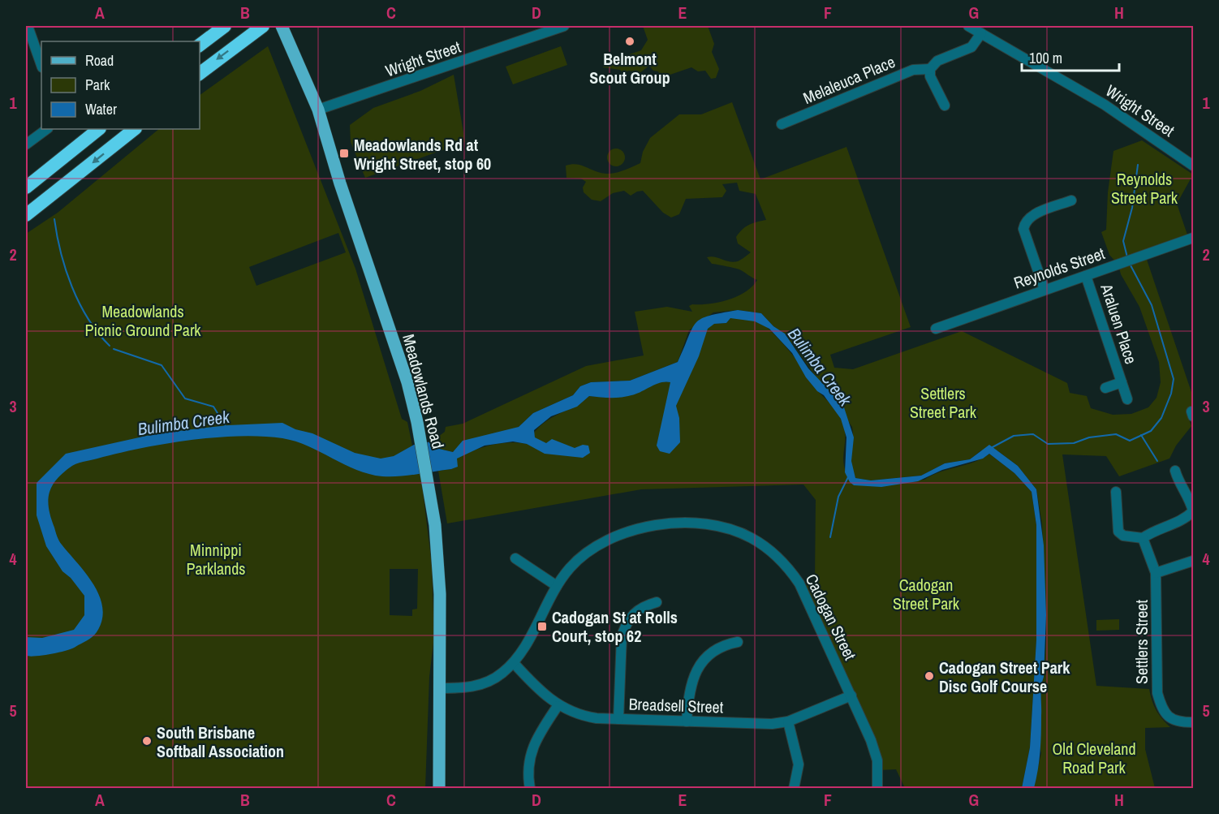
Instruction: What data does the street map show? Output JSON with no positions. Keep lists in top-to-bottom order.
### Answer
{
  "streets": {
    "main road": ["Meadowlands Road"],
    "street": [
      "Wright Street",
      "Melaleuca Place",
      "Reynolds Street",
      "Araluen Place",
      "Cadogan Street",
      "Settlers Street",
      "Breadsell Street"
    ]
  },
  "crossings": [
    ["Wright Street", "Meadowlands Road"],
    ["Reynolds Street", "Araluen Place"],
    ["Meadowlands Road", "Cadogan Street"],
    ["Cadogan Street", "Breadsell Street"]
  ],
  "water": ["Bulimba Creek"],
  "parks": [
    "Reynolds Street Park",
    "Meadowlands Picnic Ground Park",
    "Settlers Street Park",
    "Minnippi Parklands",
    "Cadogan Street Park",
    "Old Cleveland Road Park"
  ],
  "places": {
    "other": ["Belmont Scout Group", "Cadogan Street Park Disc Golf Course", "South Brisbane Softball Association"],
    "transit": ["Meadowlands Rd at Wright Street, stop 60", "Cadogan St at Rolls Court, stop 62"]
  },
  "legend": ["Road", "Park", "Water"],
  "scale_bar": "100 m",
  "grid": {
    "columns": [
      "A",
      "B",
      "C",
      "D",
      "E",
      "F",
      "G",
      "H"
    ],
    "rows": [
      "1",
      "2",
      "3",
      "4",
      "5"
    ]
  }
}
